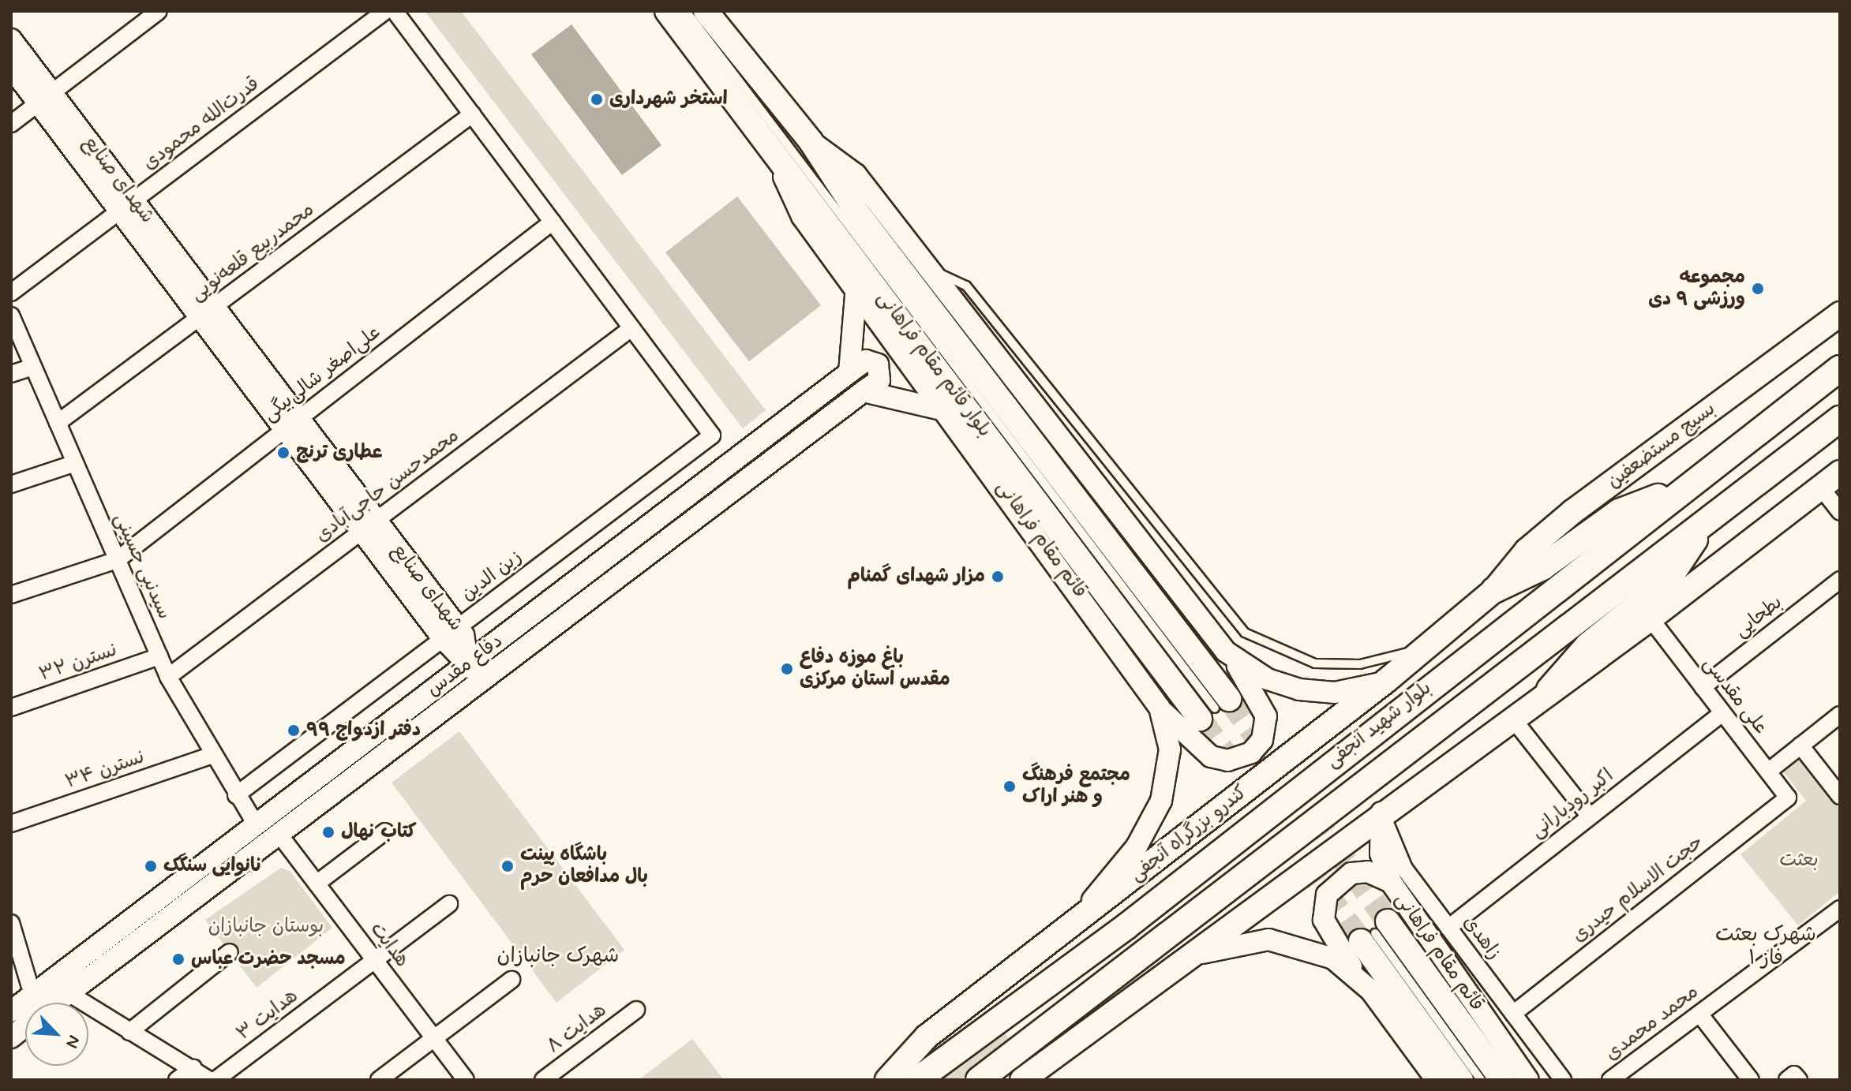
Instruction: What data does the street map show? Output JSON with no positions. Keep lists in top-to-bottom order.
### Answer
{
  "streets": {
    "main road": [
      "بلوار قائم مقام فراهانی",
      "بسیج مستضعفین",
      "بلوار شهید آنجفی",
      "کندرو بزرگراه آنجفی"
    ],
    "street": [
      "قدرت‌الله محمودی",
      "شهدای صنایع",
      "محمدربیع قلعه‌نویی",
      "علی‌اصغر شالی‌بیگی",
      "محمدحسن حاجی‌آبادی",
      "قائم مقام فراهانی",
      "سیدنبی حسینی",
      "زین الدین",
      "بطحایی",
      "نسترن ۳۲",
      "دفاع مقدس",
      "علی مقدسی",
      "نسترن ۳۴",
      "اکبر رودبارانی",
      "حجت الاسلام حیدری",
      "زاهدی",
      "هدایت",
      "هدایت ۳",
      "محمد محمدی",
      "هدایت ۸"
    ]
  },
  "crossings": [
    ["قدرت‌الله محمودی", "شهدای صنایع"],
    ["شهدای صنایع", "محمدربیع قلعه‌نویی"],
    ["شهدای صنایع", "علی‌اصغر شالی‌بیگی"],
    ["شهدای صنایع", "محمدحسن حاجی‌آبادی"],
    ["شهدای صنایع", "زین الدین"],
    ["شهدای صنایع", "دفاع مقدس"],
    ["محمدربیع قلعه‌نویی", "سیدنبی حسینی"],
    ["بلوار قائم مقام فراهانی", "قائم مقام فراهانی"],
    ["علی‌اصغر شالی‌بیگی", "سیدنبی حسینی"],
    ["بسیج مستضعفین", "کندرو بزرگراه آنجفی"],
    ["محمدحسن حاجی‌آبادی", "سیدنبی حسینی"],
    ["محمدحسن حاجی‌آبادی", "زین الدین"],
    ["قائم مقام فراهانی", "کندرو بزرگراه آنجفی"],
    ["قائم مقام فراهانی", "زاهدی"],
    ["سیدنبی حسینی", "زین الدین"],
    ["سیدنبی حسینی", "نسترن ۳۲"],
    ["سیدنبی حسینی", "دفاع مقدس"],
    ["سیدنبی حسینی", "نسترن ۳۴"],
    ["بطحایی", "علی مقدسی"],
    ["دفاع مقدس", "هدایت"],
    ["علی مقدسی", "اکبر رودبارانی"],
    ["علی مقدسی", "حجت الاسلام حیدری"],
    ["اکبر رودبارانی", "زاهدی"],
    ["حجت الاسلام حیدری", "زاهدی"],
    ["هدایت", "هدایت ۳"]
  ],
  "districts": ["شهرک بعثت فاز ۱", "شهرک جانبازان"],
  "parks": ["بعثت", "بوستان جانبازان"],
  "places": [
    "استخر شهرداری",
    "مجموعه ورزشی ۹ دی",
    "عطاری ترنج",
    "مزار شهدای گمنام",
    "باغ موزه دفاع مقدس استان مرکزی",
    "دفتر ازدواج ۹۹",
    "مجتمع فرهنگ و هنر اراک",
    "کتاب نهال",
    "نانوایی سنگک",
    "باشگاه پینت بال مدافعان حرم",
    "مسجد حضرت عباس"
  ],
  "north": "bottom right"
}
